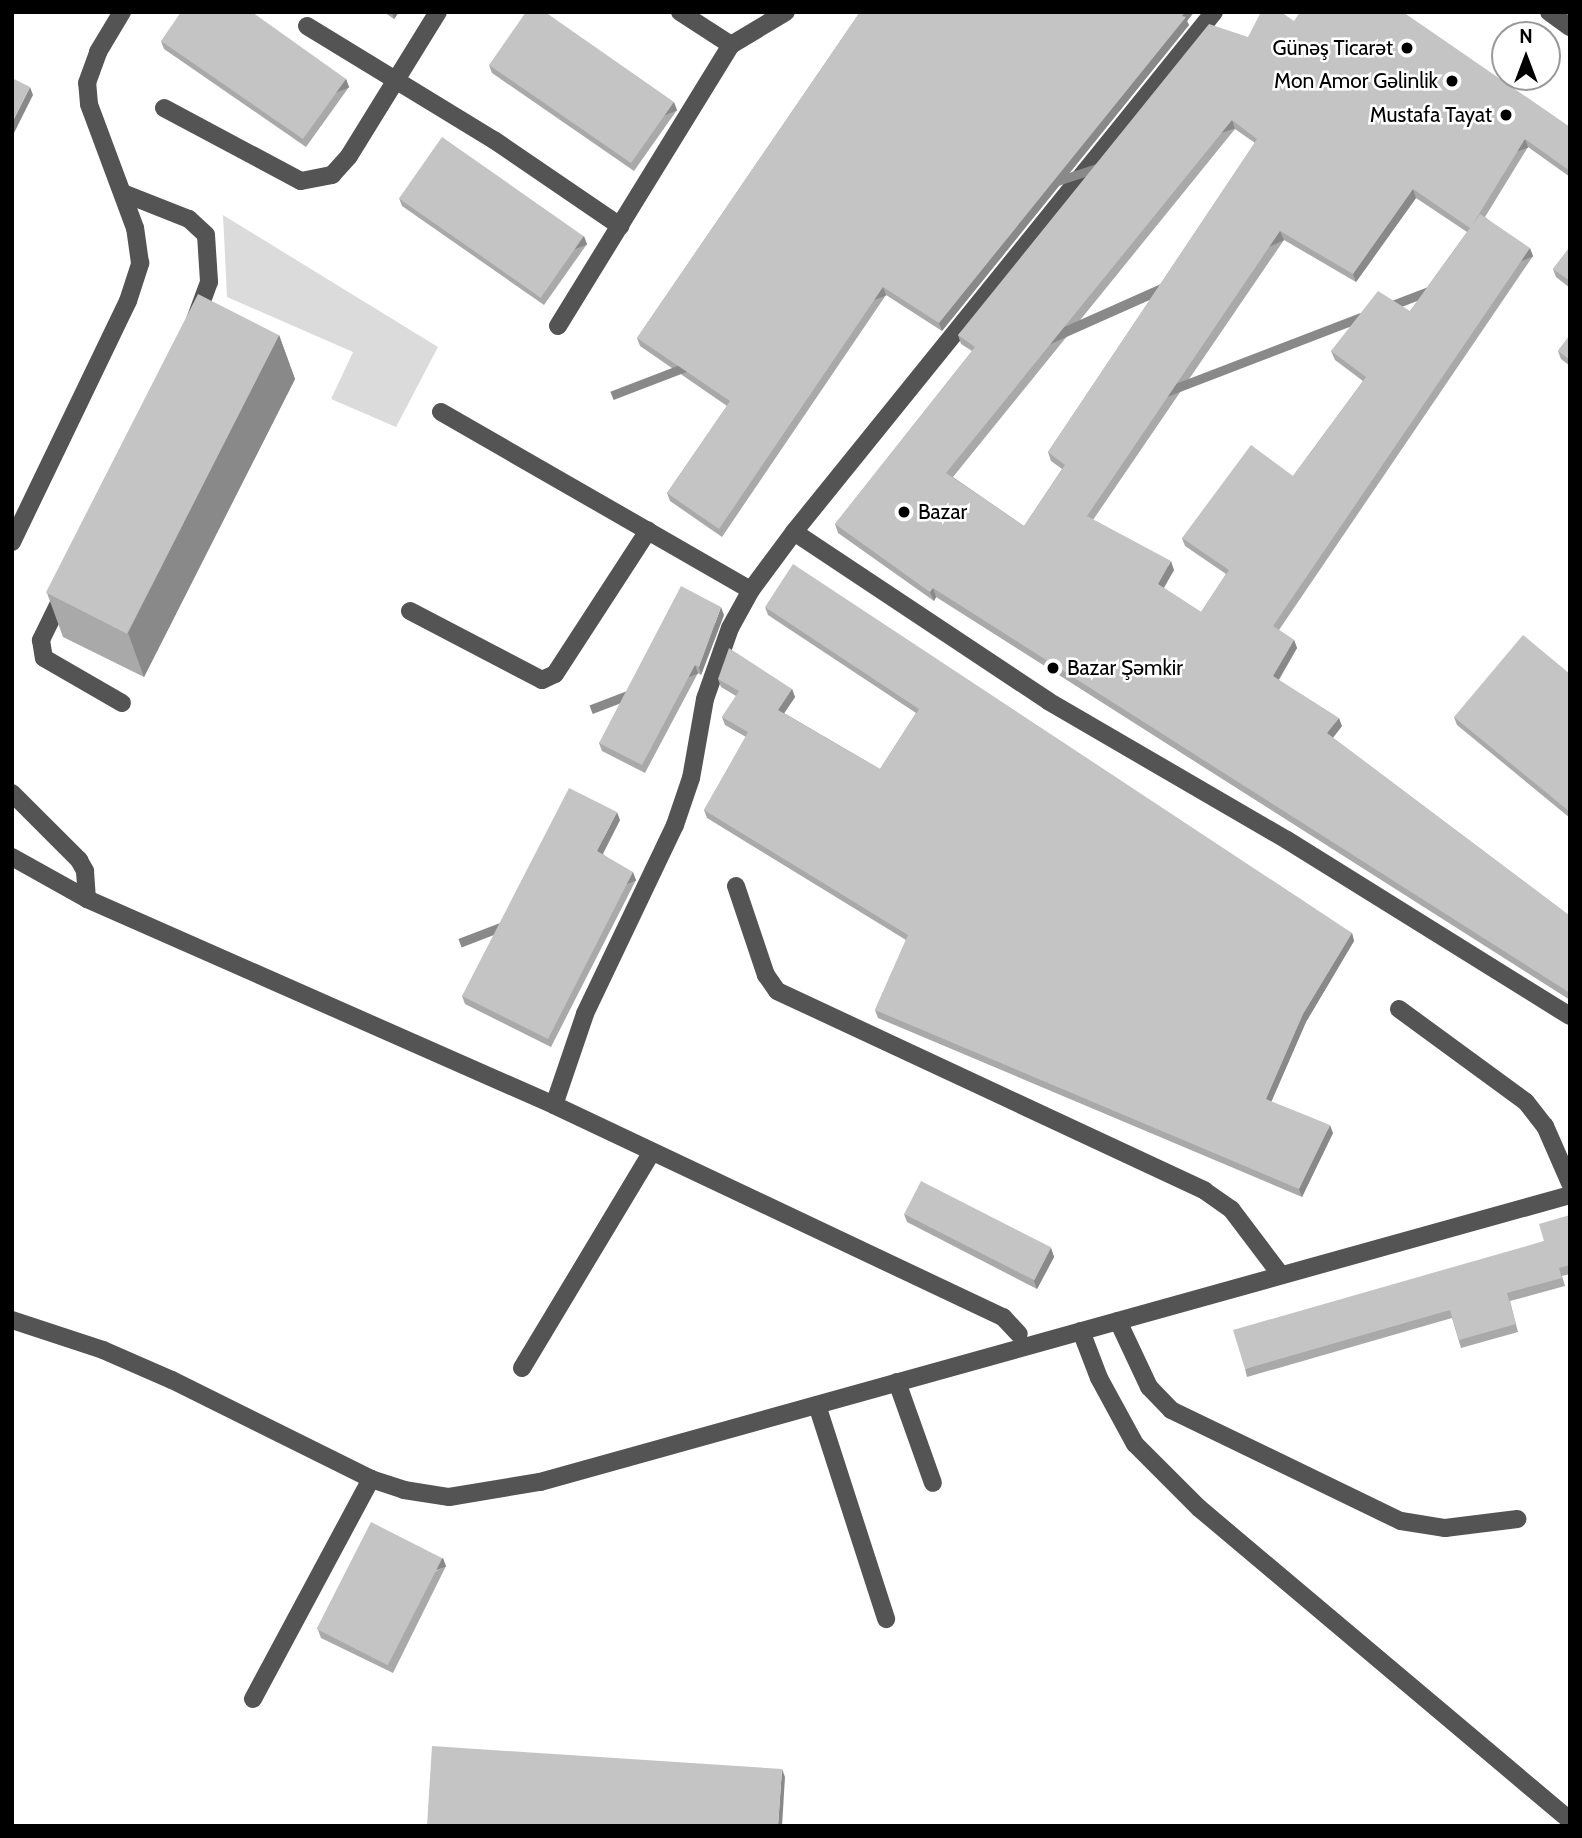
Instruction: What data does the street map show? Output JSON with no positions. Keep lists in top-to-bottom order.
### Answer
{
  "places": [
    "Günəş Ticarət",
    "Mon Amor Gəlinlik",
    "Mustafa Tayat",
    "Bazar",
    "Bazar Şəmkir"
  ],
  "north": "top"
}
